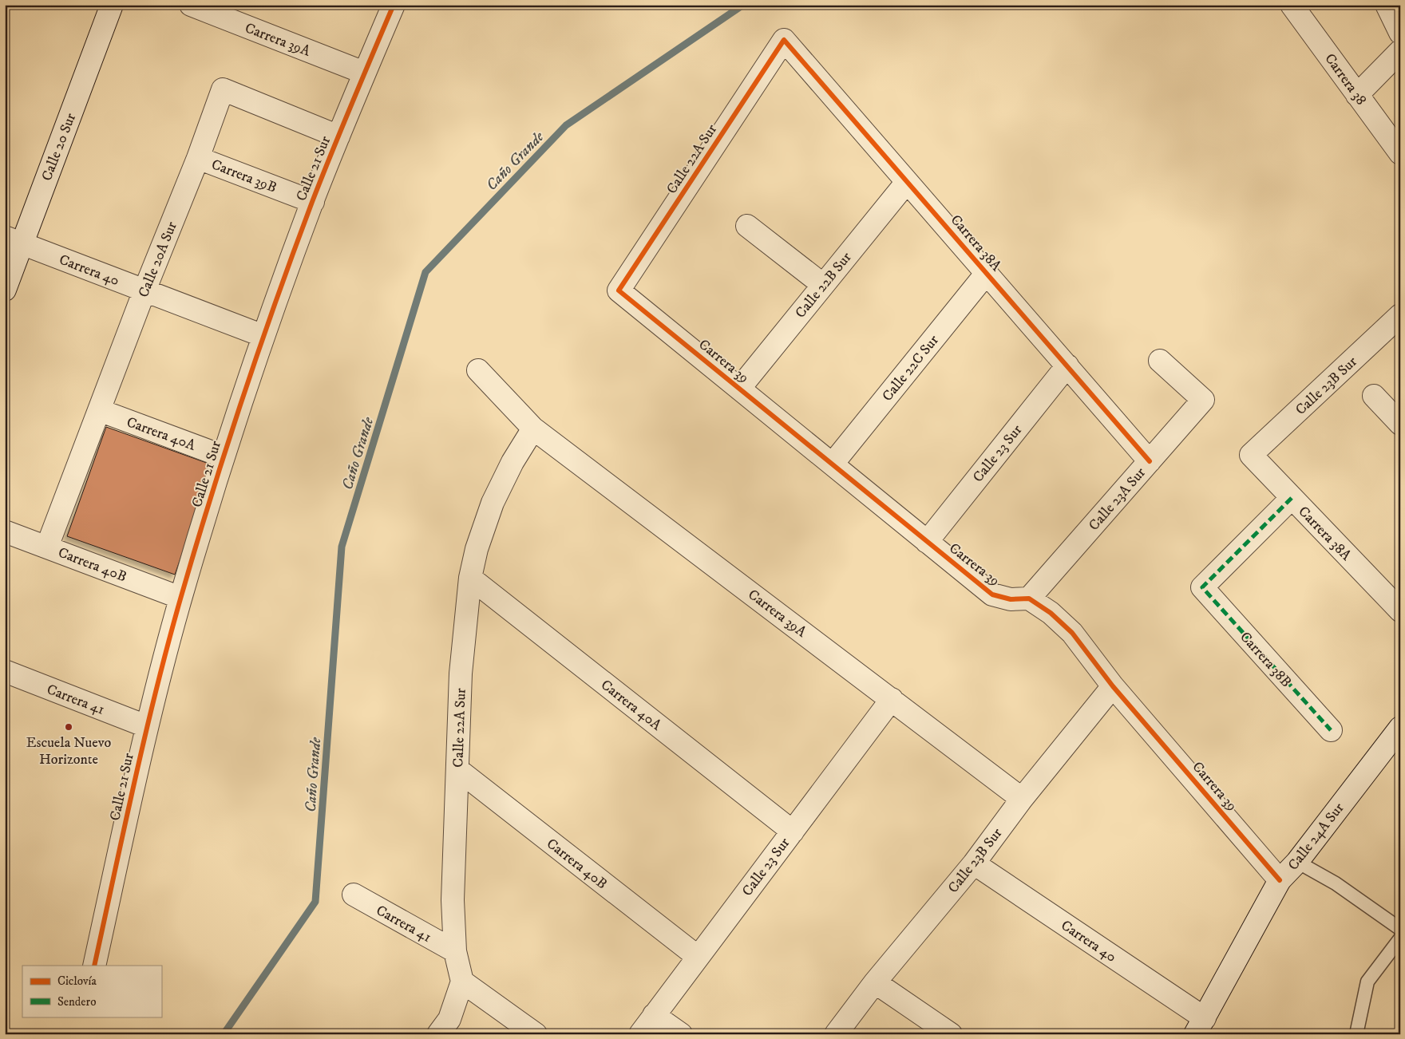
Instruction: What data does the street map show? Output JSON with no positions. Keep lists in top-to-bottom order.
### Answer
{
  "streets": {
    "street": [
      "Carrera 39A",
      "Carrera 38",
      "Calle 20 Sur",
      "Calle 22A Sur",
      "Calle 21 Sur",
      "Carrera 39B",
      "Carrera 38A",
      "Calle 20A Sur",
      "Carrera 40",
      "Calle 22B Sur",
      "Carrera 39",
      "Calle 22C Sur",
      "Calle 23B Sur",
      "Carrera 40A",
      "Calle 23 Sur",
      "Calle 23A Sur",
      "Carrera 40B",
      "Carrera 38B",
      "Carrera 41",
      "Calle 24A Sur"
    ]
  },
  "crossings": [
    ["Carrera 39A", "Calle 22A Sur"],
    ["Carrera 39A", "Calle 21 Sur"],
    ["Carrera 39A", "Calle 23B Sur"],
    ["Carrera 39A", "Calle 23 Sur"],
    ["Calle 20 Sur", "Carrera 40"],
    ["Calle 22A Sur", "Carrera 38A"],
    ["Calle 22A Sur", "Carrera 39"],
    ["Calle 22A Sur", "Carrera 40A"],
    ["Calle 22A Sur", "Carrera 40B"],
    ["Calle 22A Sur", "Carrera 41"],
    ["Calle 21 Sur", "Carrera 39B"],
    ["Calle 21 Sur", "Calle 20A Sur"],
    ["Calle 21 Sur", "Carrera 40"],
    ["Calle 21 Sur", "Carrera 40A"],
    ["Calle 21 Sur", "Carrera 40B"],
    ["Calle 21 Sur", "Carrera 41"],
    ["Carrera 39B", "Calle 20A Sur"],
    ["Carrera 38A", "Calle 22B Sur"],
    ["Carrera 38A", "Calle 22C Sur"],
    ["Carrera 38A", "Calle 23B Sur"],
    ["Carrera 38A", "Calle 23 Sur"],
    ["Carrera 38A", "Calle 23A Sur"],
    ["Carrera 38A", "Carrera 38B"],
    ["Calle 20A Sur", "Carrera 40"],
    ["Calle 20A Sur", "Carrera 40A"],
    ["Calle 20A Sur", "Carrera 40B"],
    ["Carrera 40", "Calle 23B Sur"],
    ["Carrera 40", "Calle 24A Sur"],
    ["Calle 22B Sur", "Carrera 39"],
    ["Carrera 39", "Calle 22C Sur"],
    ["Carrera 39", "Calle 23B Sur"],
    ["Carrera 39", "Calle 23 Sur"],
    ["Carrera 39", "Calle 23A Sur"],
    ["Carrera 39", "Calle 24A Sur"],
    ["Carrera 40A", "Calle 23 Sur"],
    ["Calle 23 Sur", "Carrera 40B"]
  ],
  "water": ["Caño Grande"],
  "places": ["Escuela Nuevo Horizonte"],
  "legend": ["Ciclovía", "Sendero"]
}
